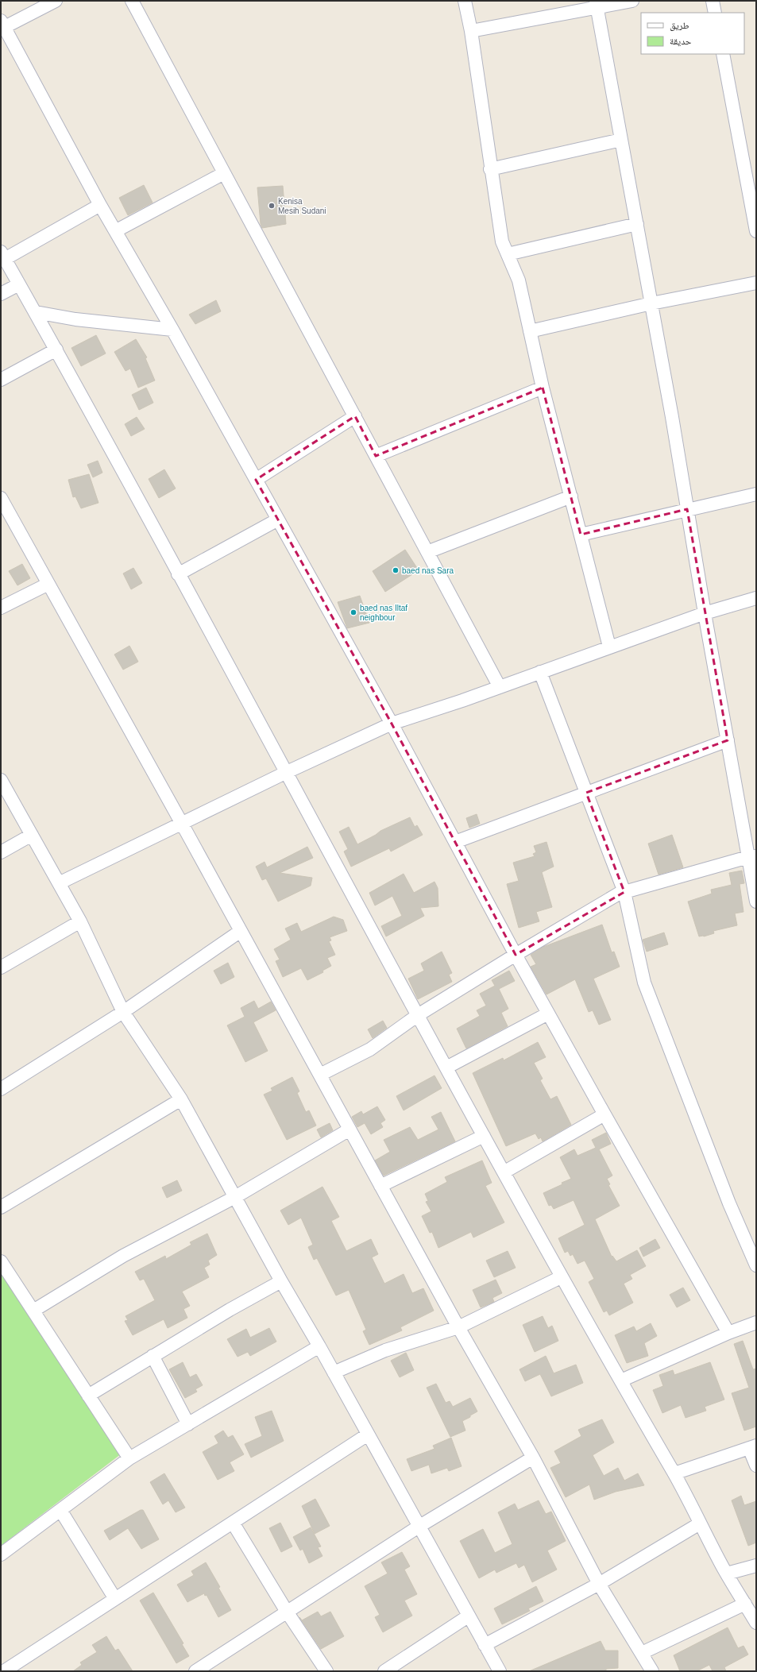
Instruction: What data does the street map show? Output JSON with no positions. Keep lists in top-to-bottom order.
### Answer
{
  "places": ["Kenisa Mesih Sudani", "baed nas Sara", "baed nas Iltaf neighbour"],
  "legend": ["طريق", "حديقة"]
}
